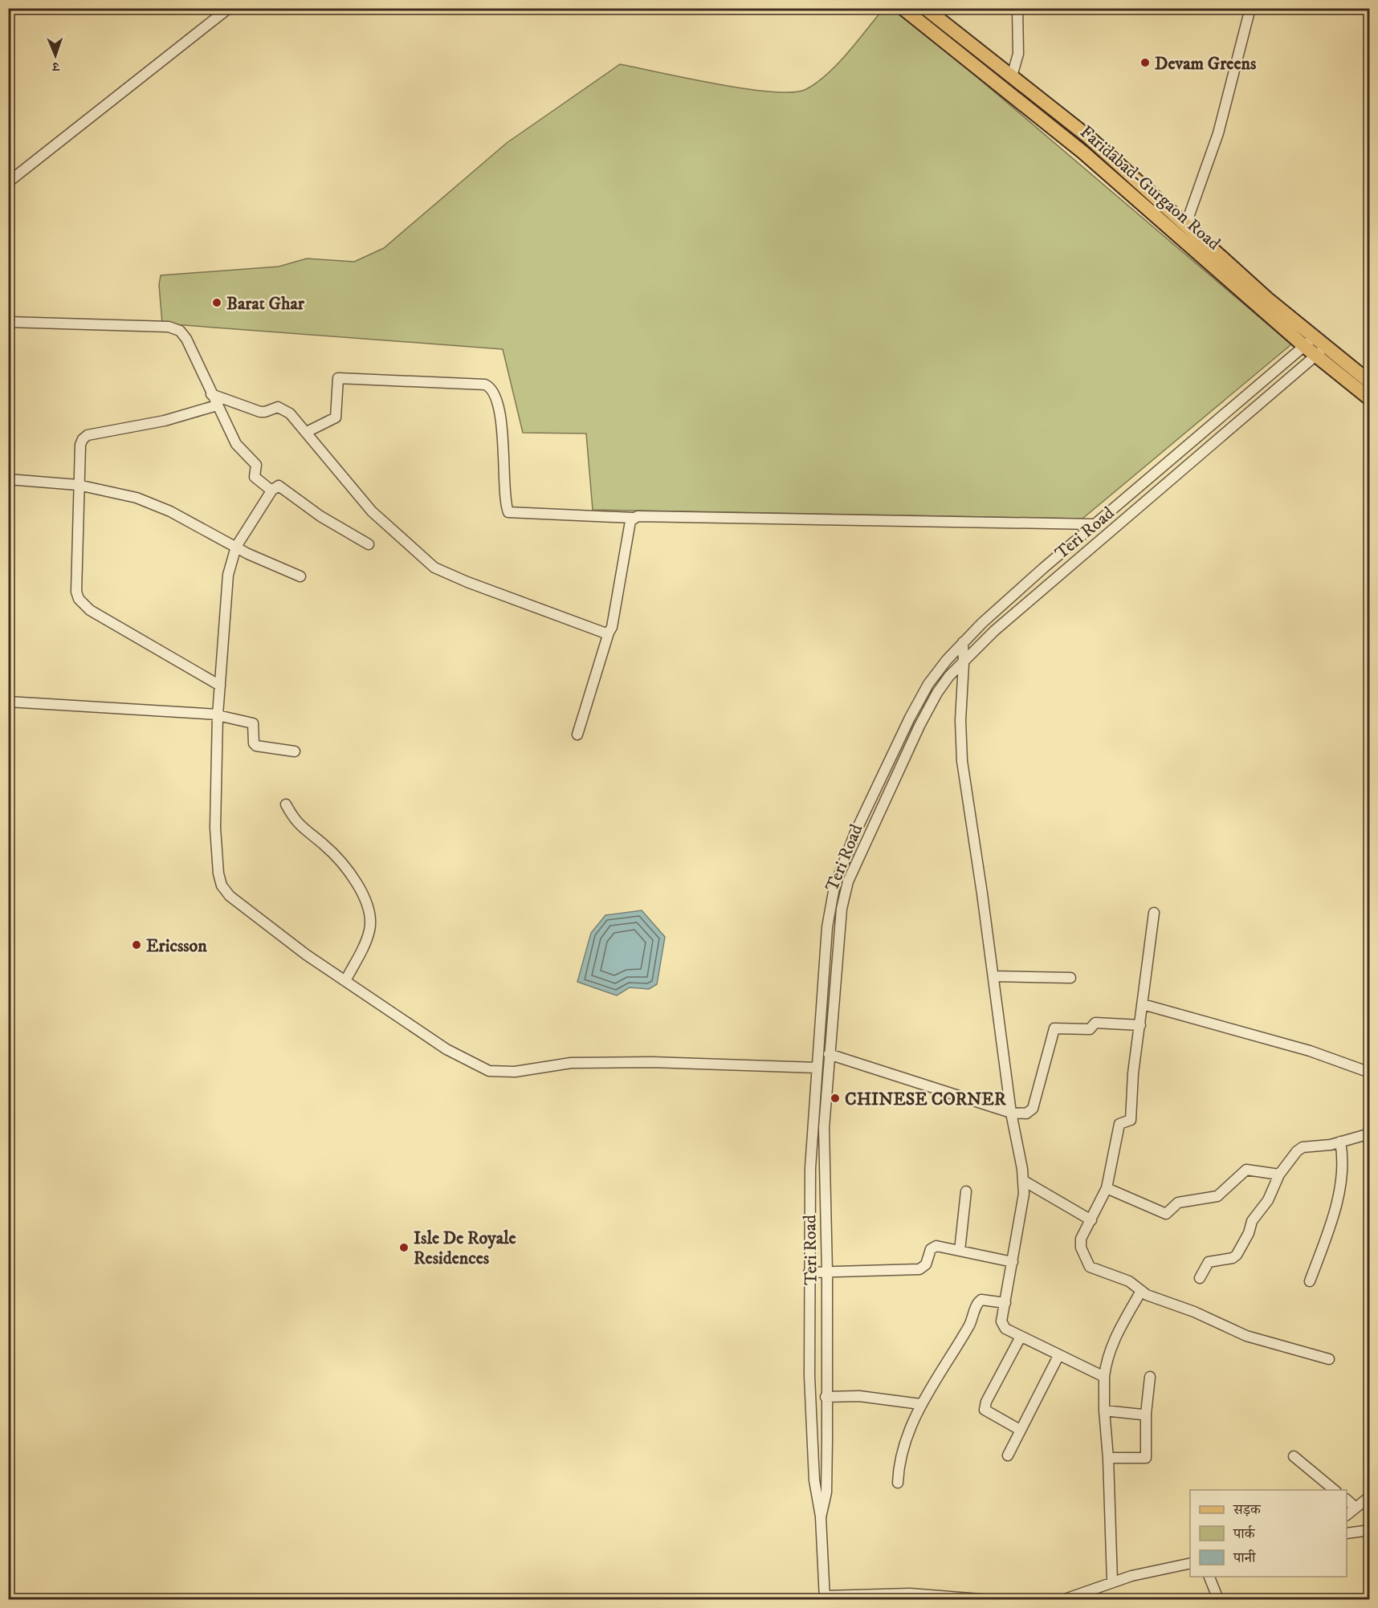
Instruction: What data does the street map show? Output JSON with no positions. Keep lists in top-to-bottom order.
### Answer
{
  "streets": {
    "main road": ["Faridabad-Gurgaon Road"],
    "street": ["Teri Road"]
  },
  "crossings": [
    ["Faridabad-Gurgaon Road", "Teri Road"]
  ],
  "places": [
    "Devam Greens",
    "Barat Ghar",
    "Ericsson",
    "CHINESE CORNER",
    "Isle De Royale Residences"
  ],
  "legend": ["सड़क", "पार्क", "पानी"],
  "north": "bottom"
}
